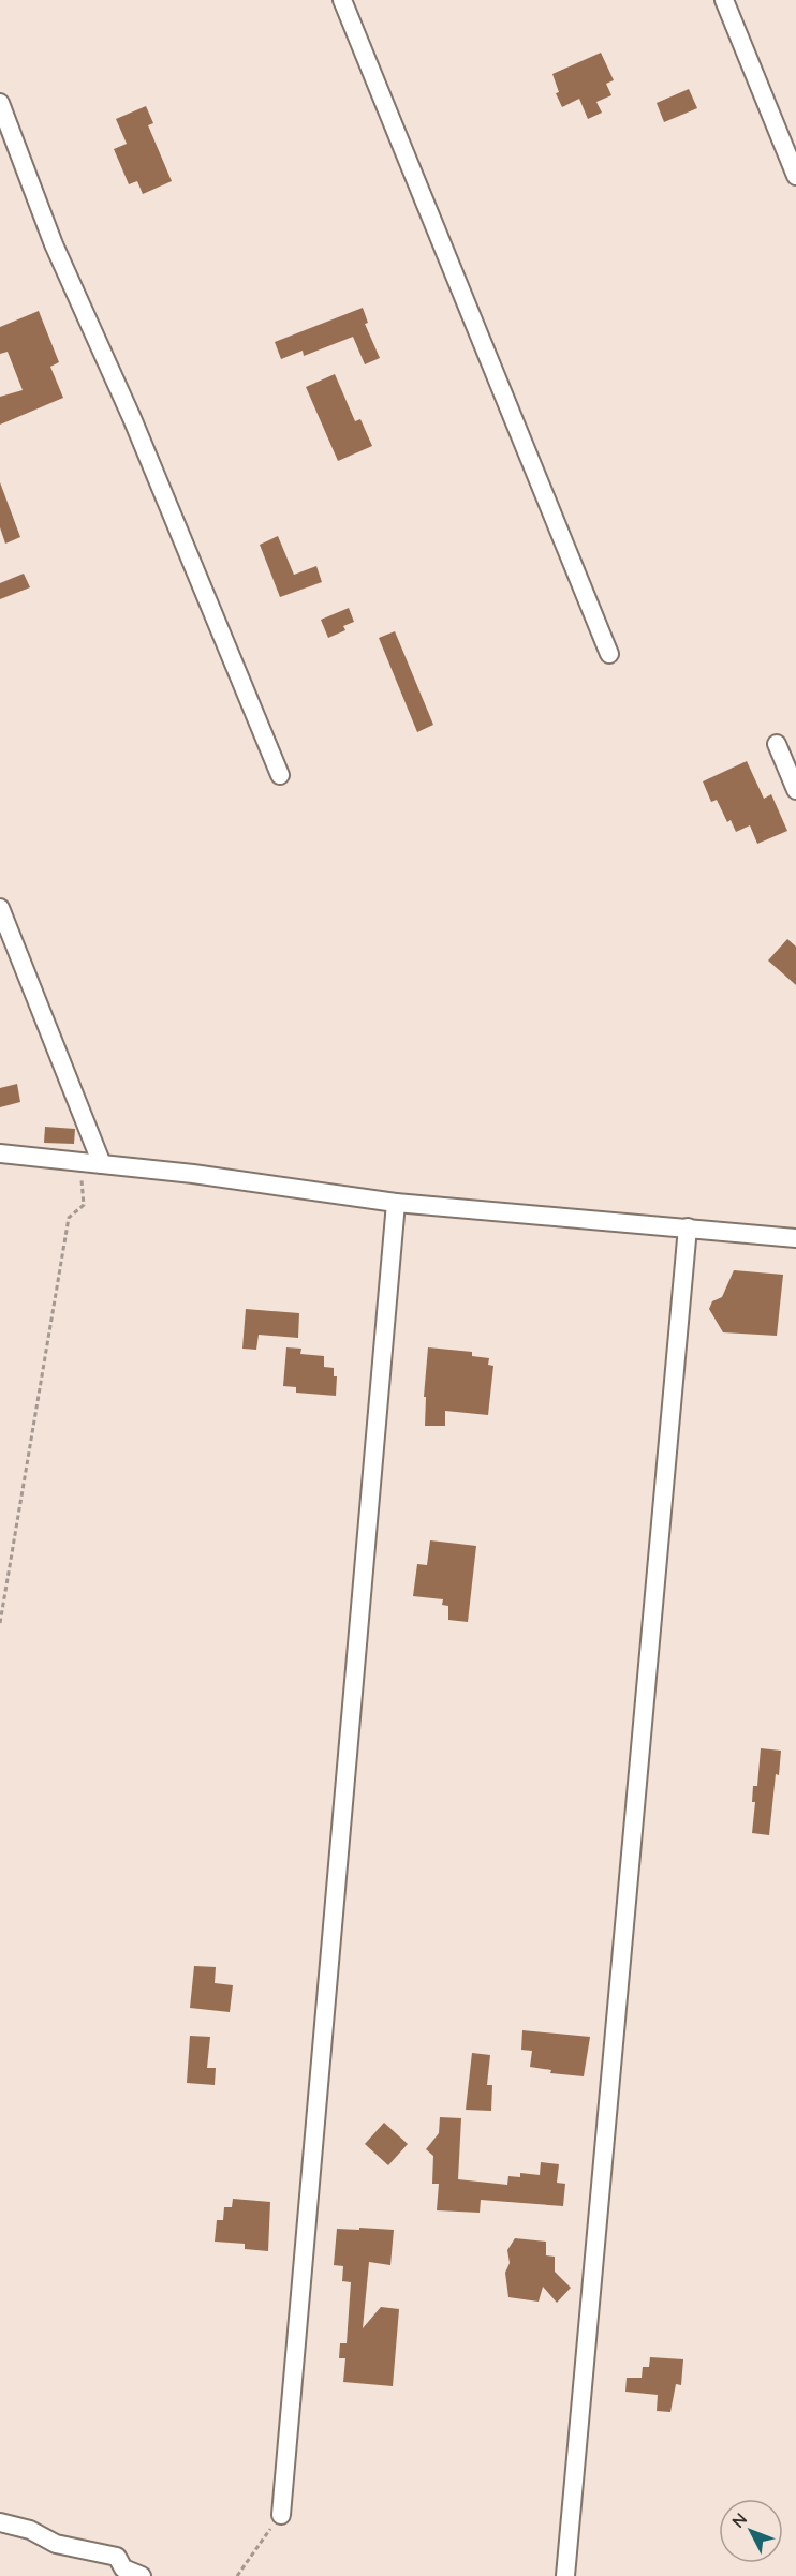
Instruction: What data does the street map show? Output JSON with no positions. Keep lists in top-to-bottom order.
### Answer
{
  "north": "top left"
}
